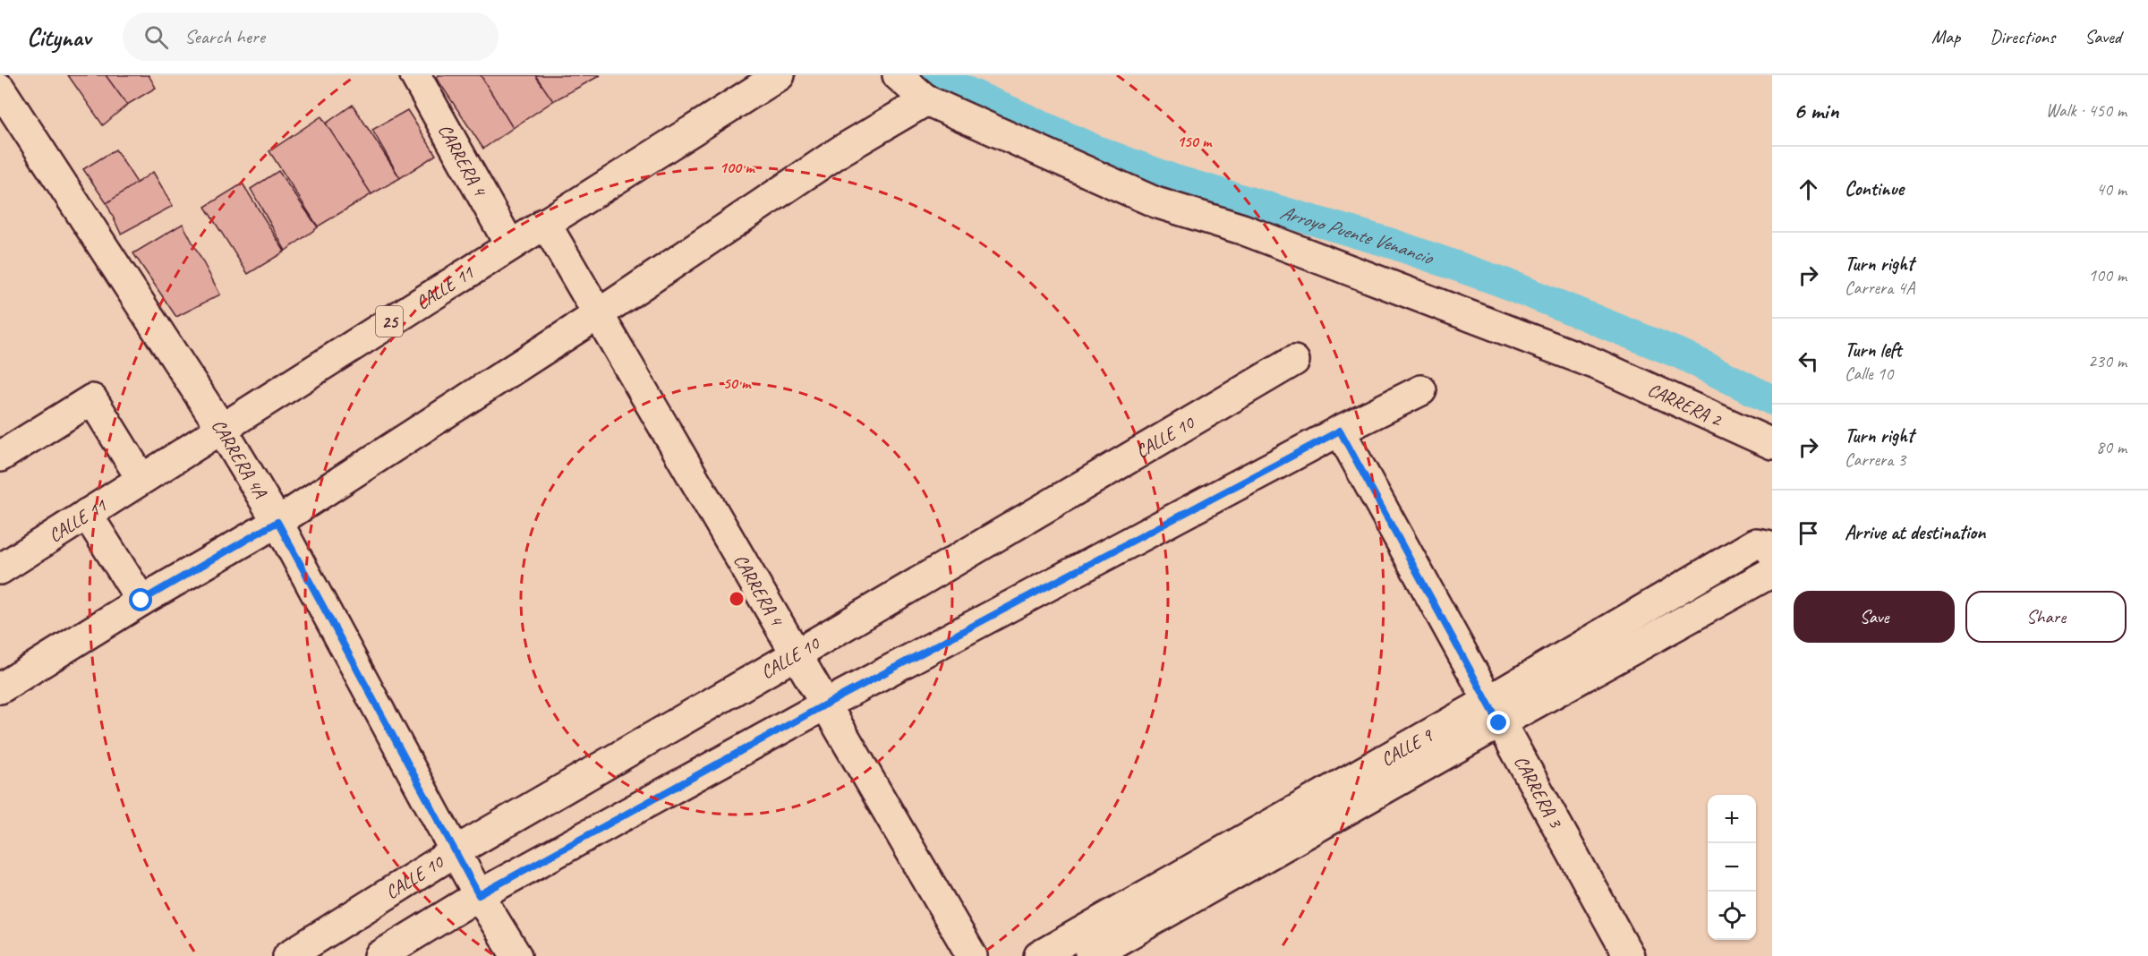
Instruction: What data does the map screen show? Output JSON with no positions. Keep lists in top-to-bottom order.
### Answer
{
  "streets": {
    "street": [
      "CARRERA 4",
      "CALLE 11",
      "25",
      "CARRERA 2",
      "CALLE 10",
      "CARRERA 4A",
      "CALLE 9",
      "CARRERA 3"
    ]
  },
  "crossings": [
    ["CARRERA 4", "CALLE 11"],
    ["CARRERA 4", "CALLE 10"],
    ["CALLE 11", "CARRERA 4A"],
    ["CALLE 10", "CARRERA 4A"],
    ["CALLE 9", "CARRERA 3"]
  ],
  "water": ["Arroyo Puente Venancio"],
  "page": {
    "header": "Citynav",
    "search": "Search here",
    "nav": ["Map", "Directions", "Saved"],
    "heading": ["6 min", "Walk · 450 m"],
    "list": [
      ["Continue", "40 m"],
      ["Turn right", "Carrera 4A", "100 m"],
      ["Turn left", "Calle 10", "230 m"],
      ["Turn right", "Carrera 3", "80 m"],
      "Arrive at destination"
    ],
    "buttons": ["Save", "Share"],
    "map_buttons": ["+", "−"]
  },
  "rings": ["150 m", "100 m", "50 m"]
}
